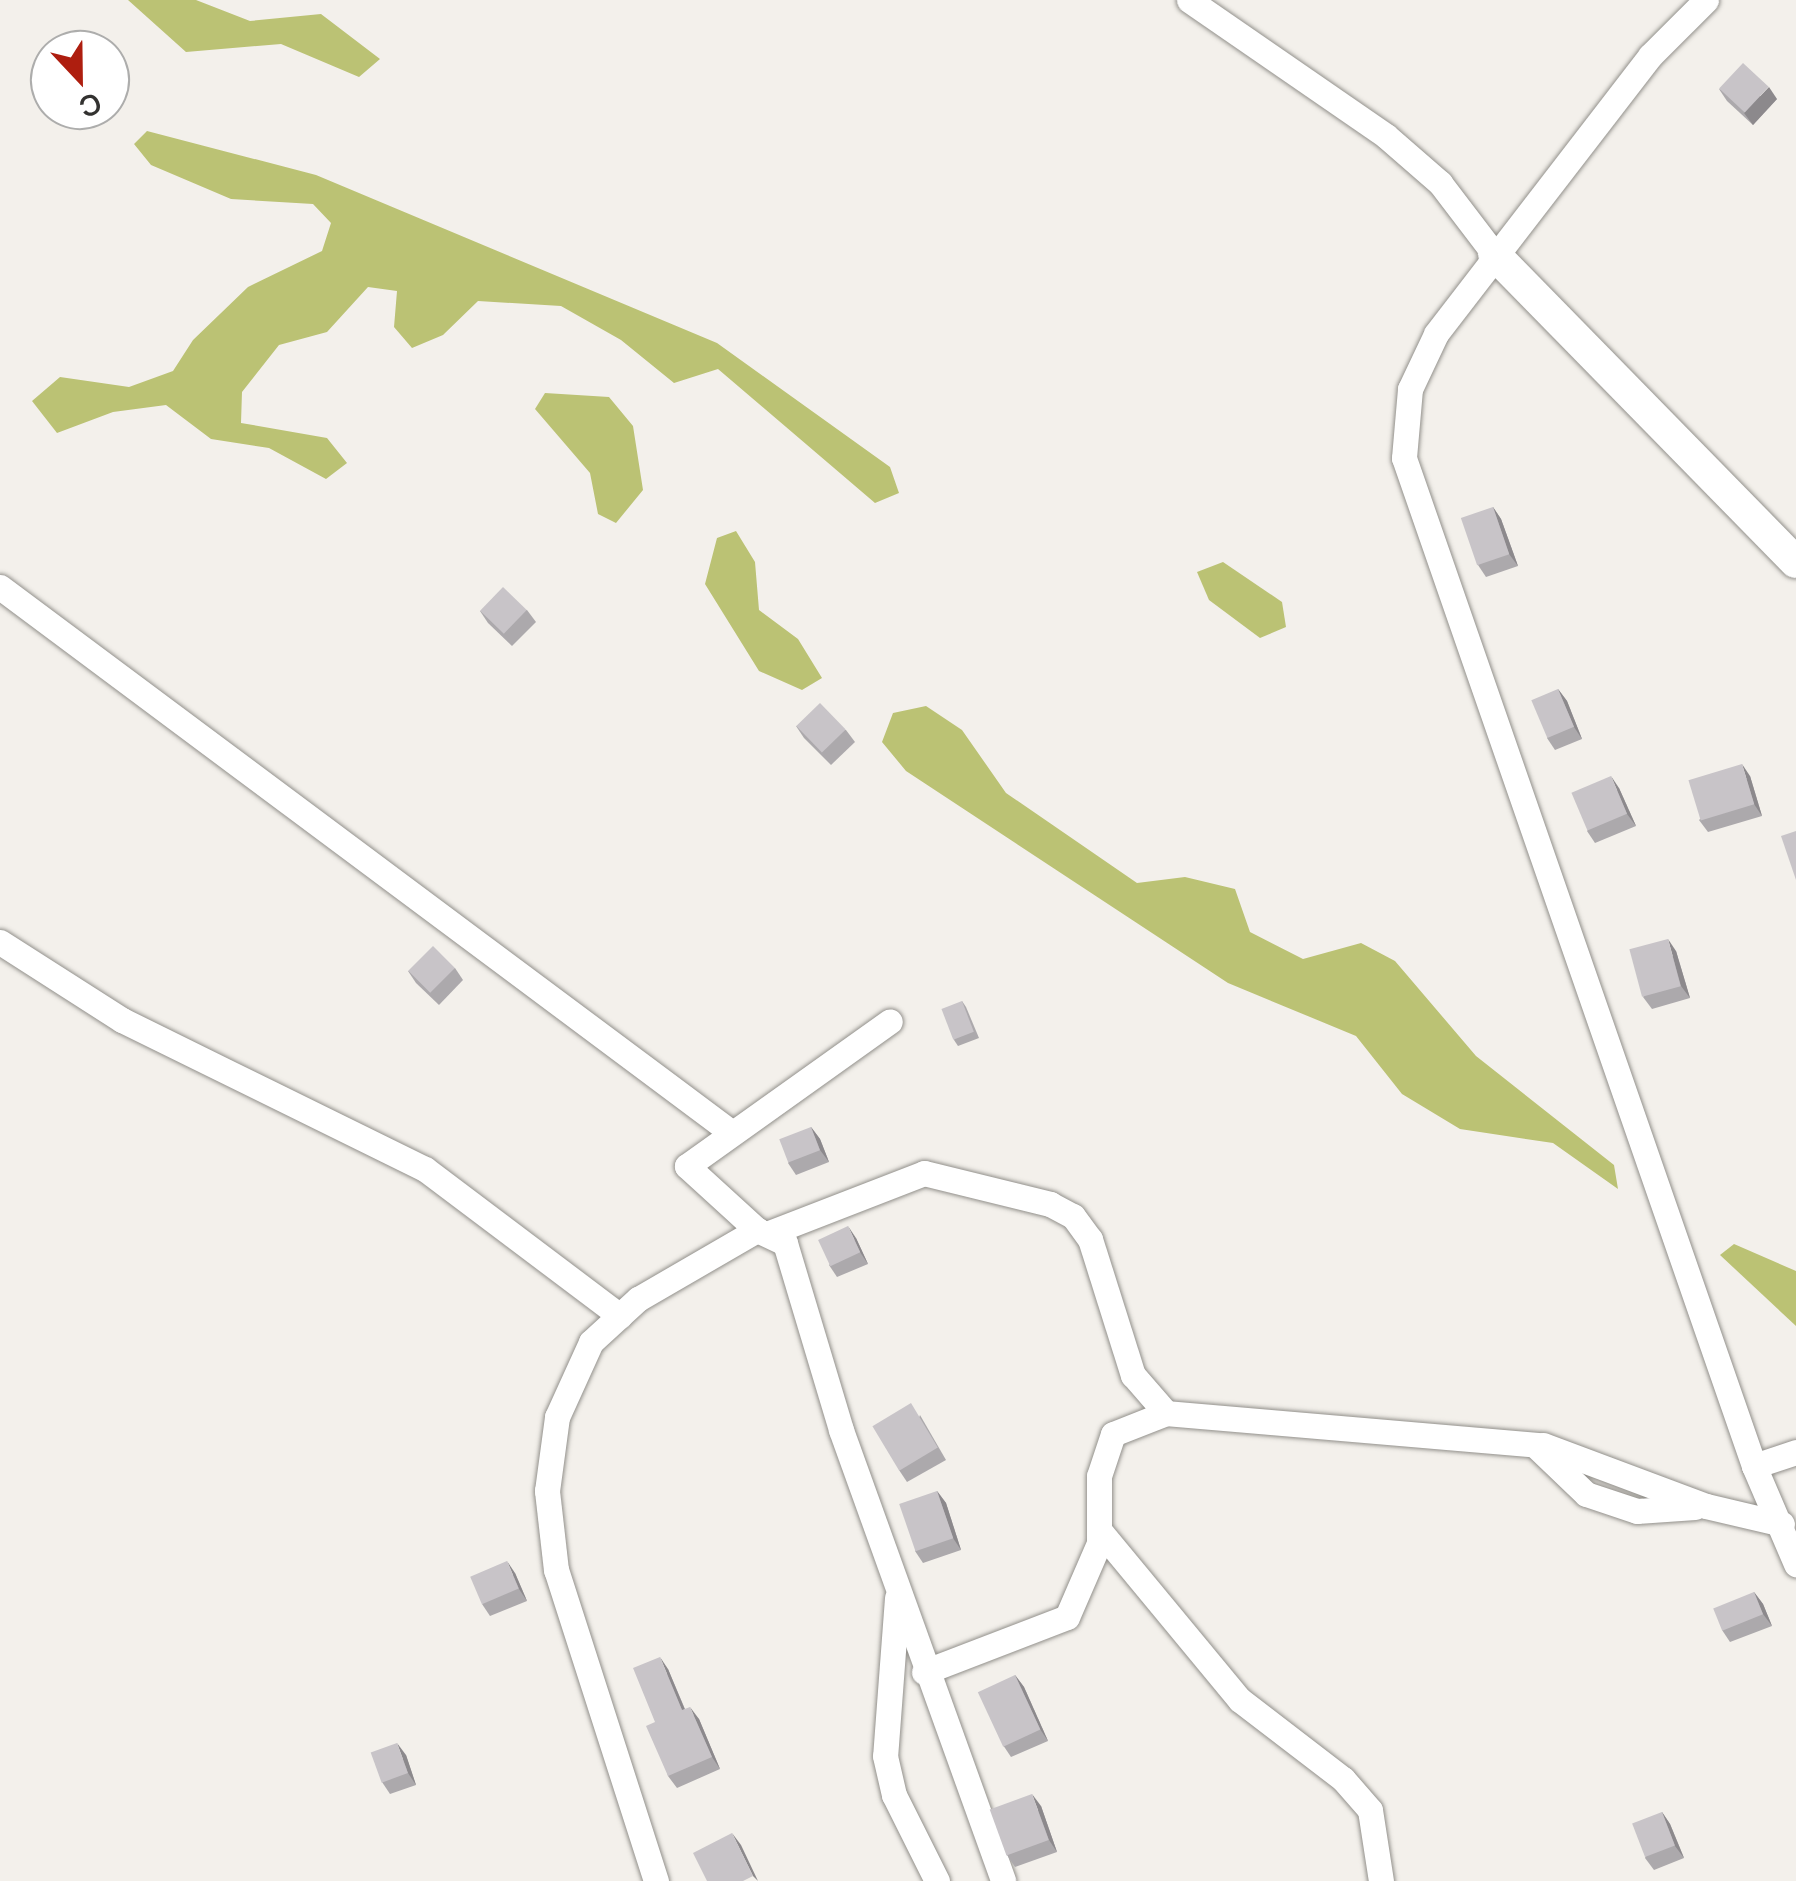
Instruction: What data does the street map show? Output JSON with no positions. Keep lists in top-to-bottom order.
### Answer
{
  "north": "bottom"
}
